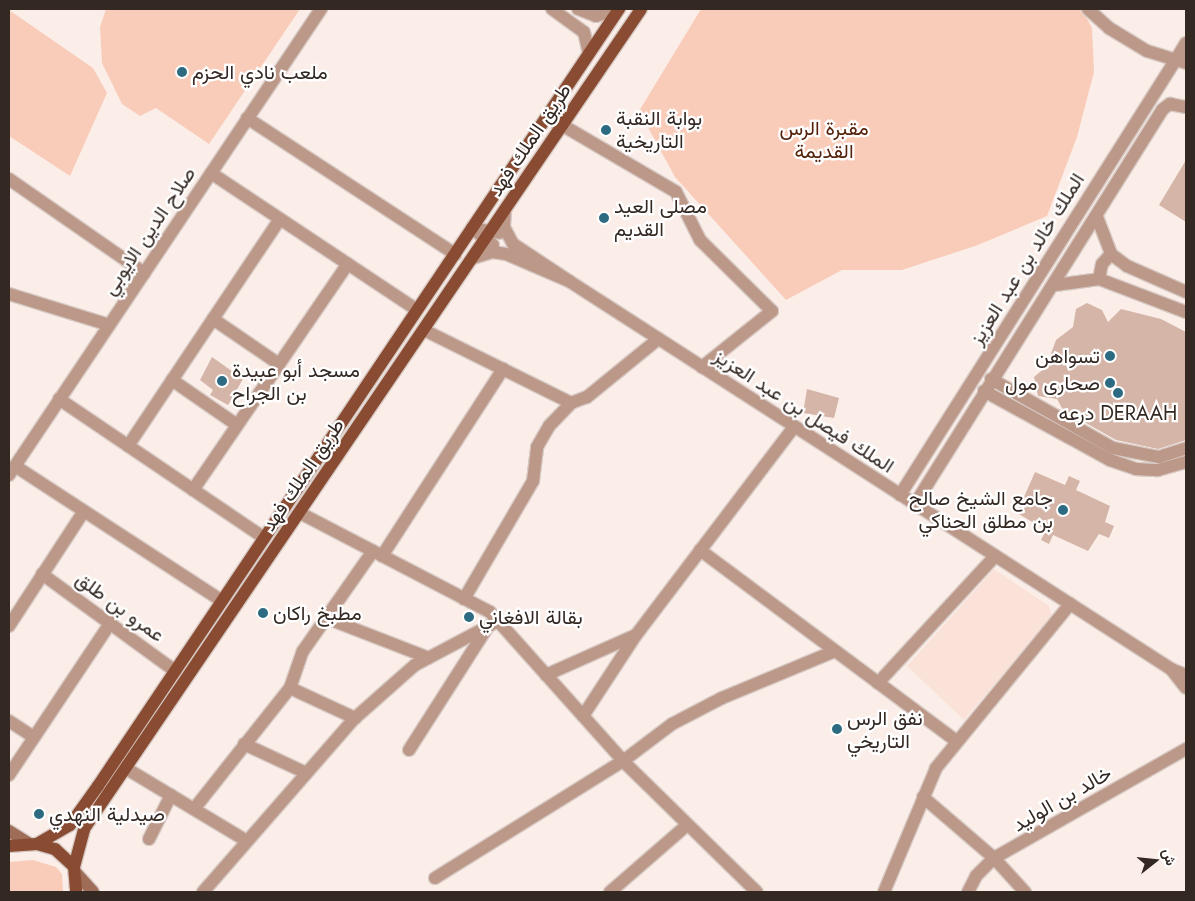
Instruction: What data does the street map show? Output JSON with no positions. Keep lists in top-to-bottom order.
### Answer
{
  "streets": {
    "main road": ["طريق الملك فهد"],
    "street": [
      "صلاح الدين الايوبي",
      "الملك خالد بن عبد العزيز",
      "الملك فيصل بن عبد العزيز",
      "عمرو بن طلق",
      "خالد بن الوليد"
    ]
  },
  "crossings": [
    ["طريق الملك فهد", "عمرو بن طلق"],
    ["الملك خالد بن عبد العزيز", "الملك فيصل بن عبد العزيز"]
  ],
  "parks": ["مقبرة الرس القديمة"],
  "places": [
    "ملعب نادي الحزم",
    "بوابة النقبة التاريخية",
    "مصلى العيد القديم",
    "تسواهن",
    "مسجد أبو عبيدة بن الجراح",
    "صحارى مول",
    "درعه DERAAH",
    "جامع الشيخ صالح بن مطلق الحناكي",
    "مطبخ راكان",
    "بقالة الافغاني",
    "نفق الرس التاريخي",
    "صيدلية النهدي"
  ],
  "north": "right"
}
